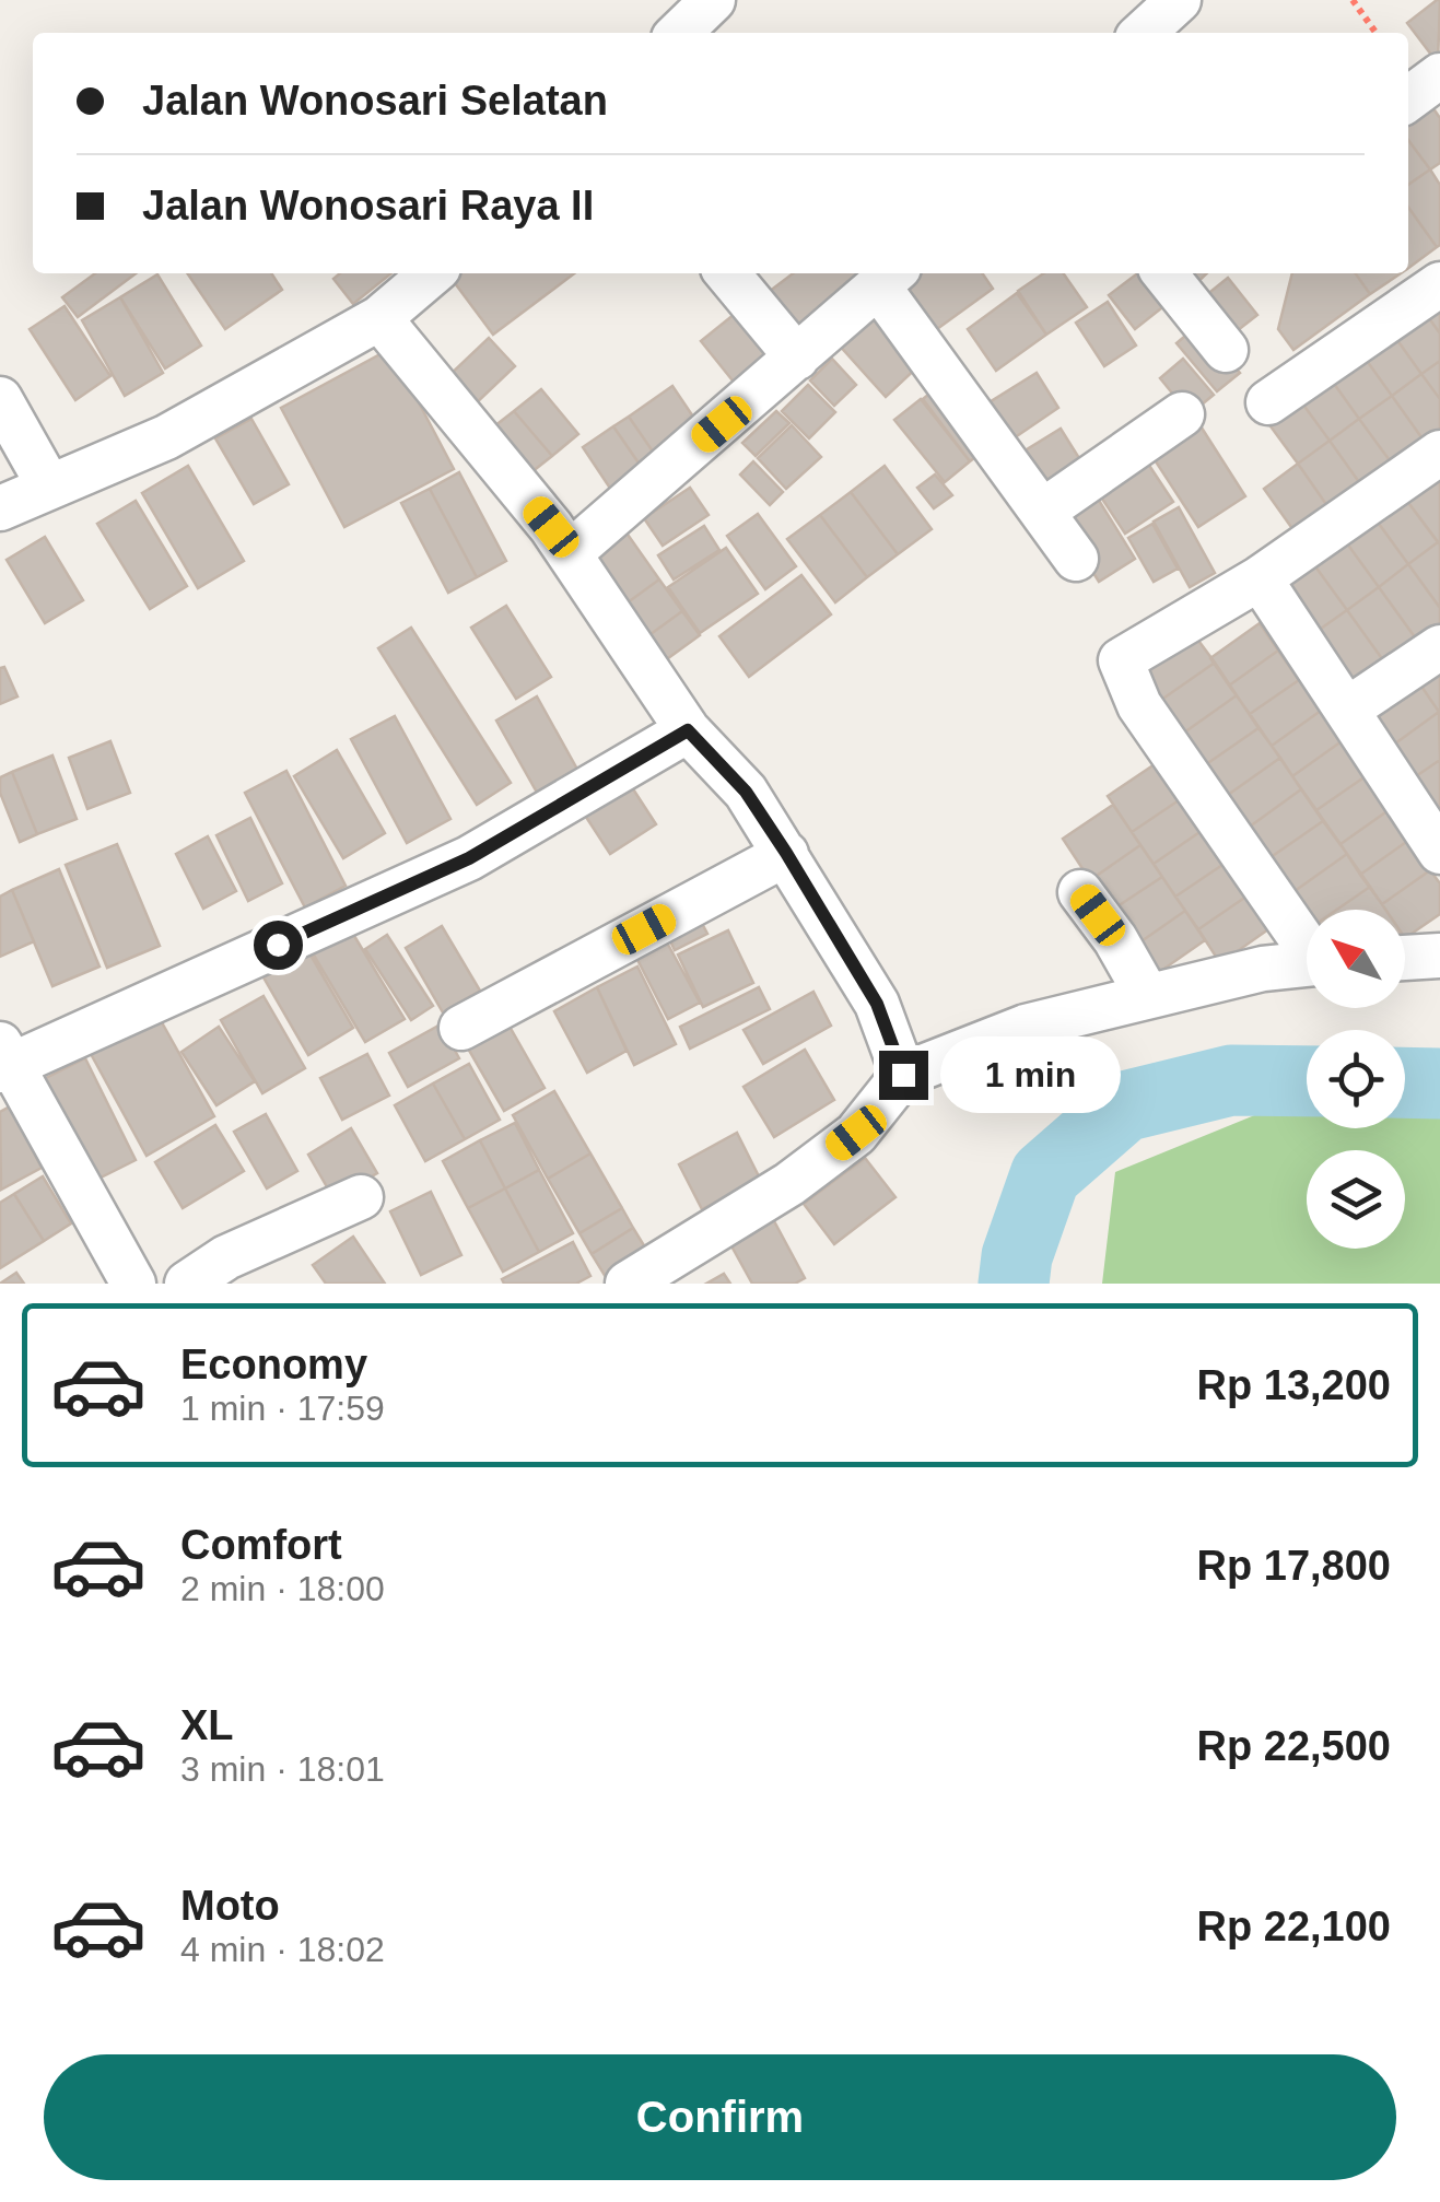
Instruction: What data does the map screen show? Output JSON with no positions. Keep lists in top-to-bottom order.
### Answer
{
  "north": "top left",
  "page": {
    "banner": ["Jalan Wonosari Selatan", "Jalan Wonosari Raya II"],
    "bubble": "1 min",
    "list": [
      {
        "name": "Economy",
        "note": "1 min · 17:59",
        "value": "Rp 13,200"
      },
      {
        "name": "Comfort",
        "note": "2 min · 18:00",
        "value": "Rp 17,800"
      },
      {
        "name": "XL",
        "note": "3 min · 18:01",
        "value": "Rp 22,500"
      },
      {
        "name": "Moto",
        "note": "4 min · 18:02",
        "value": "Rp 22,100"
      }
    ],
    "buttons": "Confirm"
  }
}
